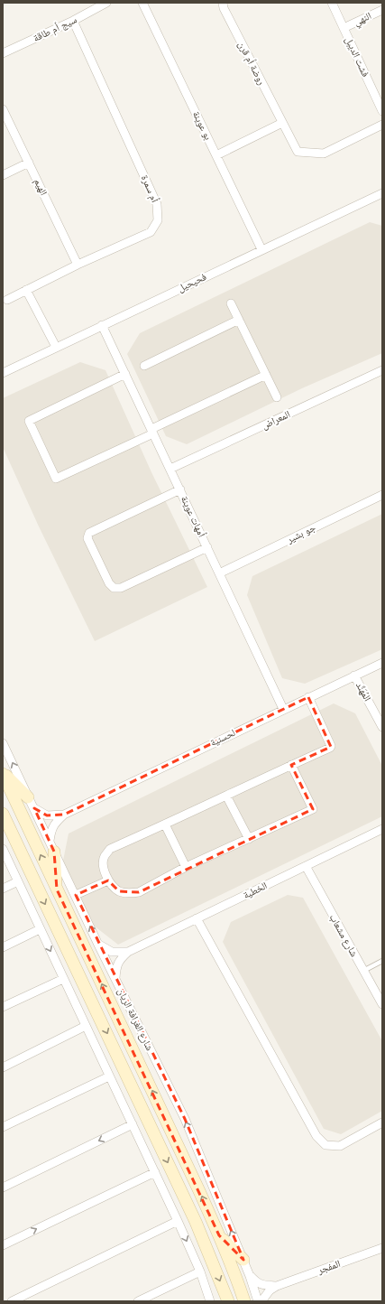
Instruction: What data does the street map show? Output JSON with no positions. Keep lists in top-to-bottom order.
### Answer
{
  "streets": {
    "main road": ["شارع الغرافة الريان"],
    "street": [
      "النهي",
      "سيج أم طاقة",
      "فشت الديبل",
      "روضة أم قرن",
      "بو عوينة",
      "الهيم",
      "أم سمرة",
      "فحيحيل",
      "المعراض",
      "أمهات عوينة",
      "جو بشير",
      "المُهَنَّد",
      "لحسنية",
      "الخطية",
      "شارع مشعاب",
      "المفجر"
    ]
  },
  "crossings": [
    ["النهي", "فشت الديبل"],
    ["سيج أم طاقة", "أم سمرة"],
    ["بو عوينة", "فحيحيل"],
    ["الهيم", "أم سمرة"],
    ["فحيحيل", "أمهات عوينة"],
    ["المعراض", "أمهات عوينة"],
    ["أمهات عوينة", "جو بشير"],
    ["أمهات عوينة", "لحسنية"],
    ["المُهَنَّد", "لحسنية"],
    ["لحسنية", "شارع الغرافة الريان"],
    ["الخطية", "شارع مشعاب"],
    ["الخطية", "شارع الغرافة الريان"],
    ["شارع الغرافة الريان", "المفجر"]
  ]
}
